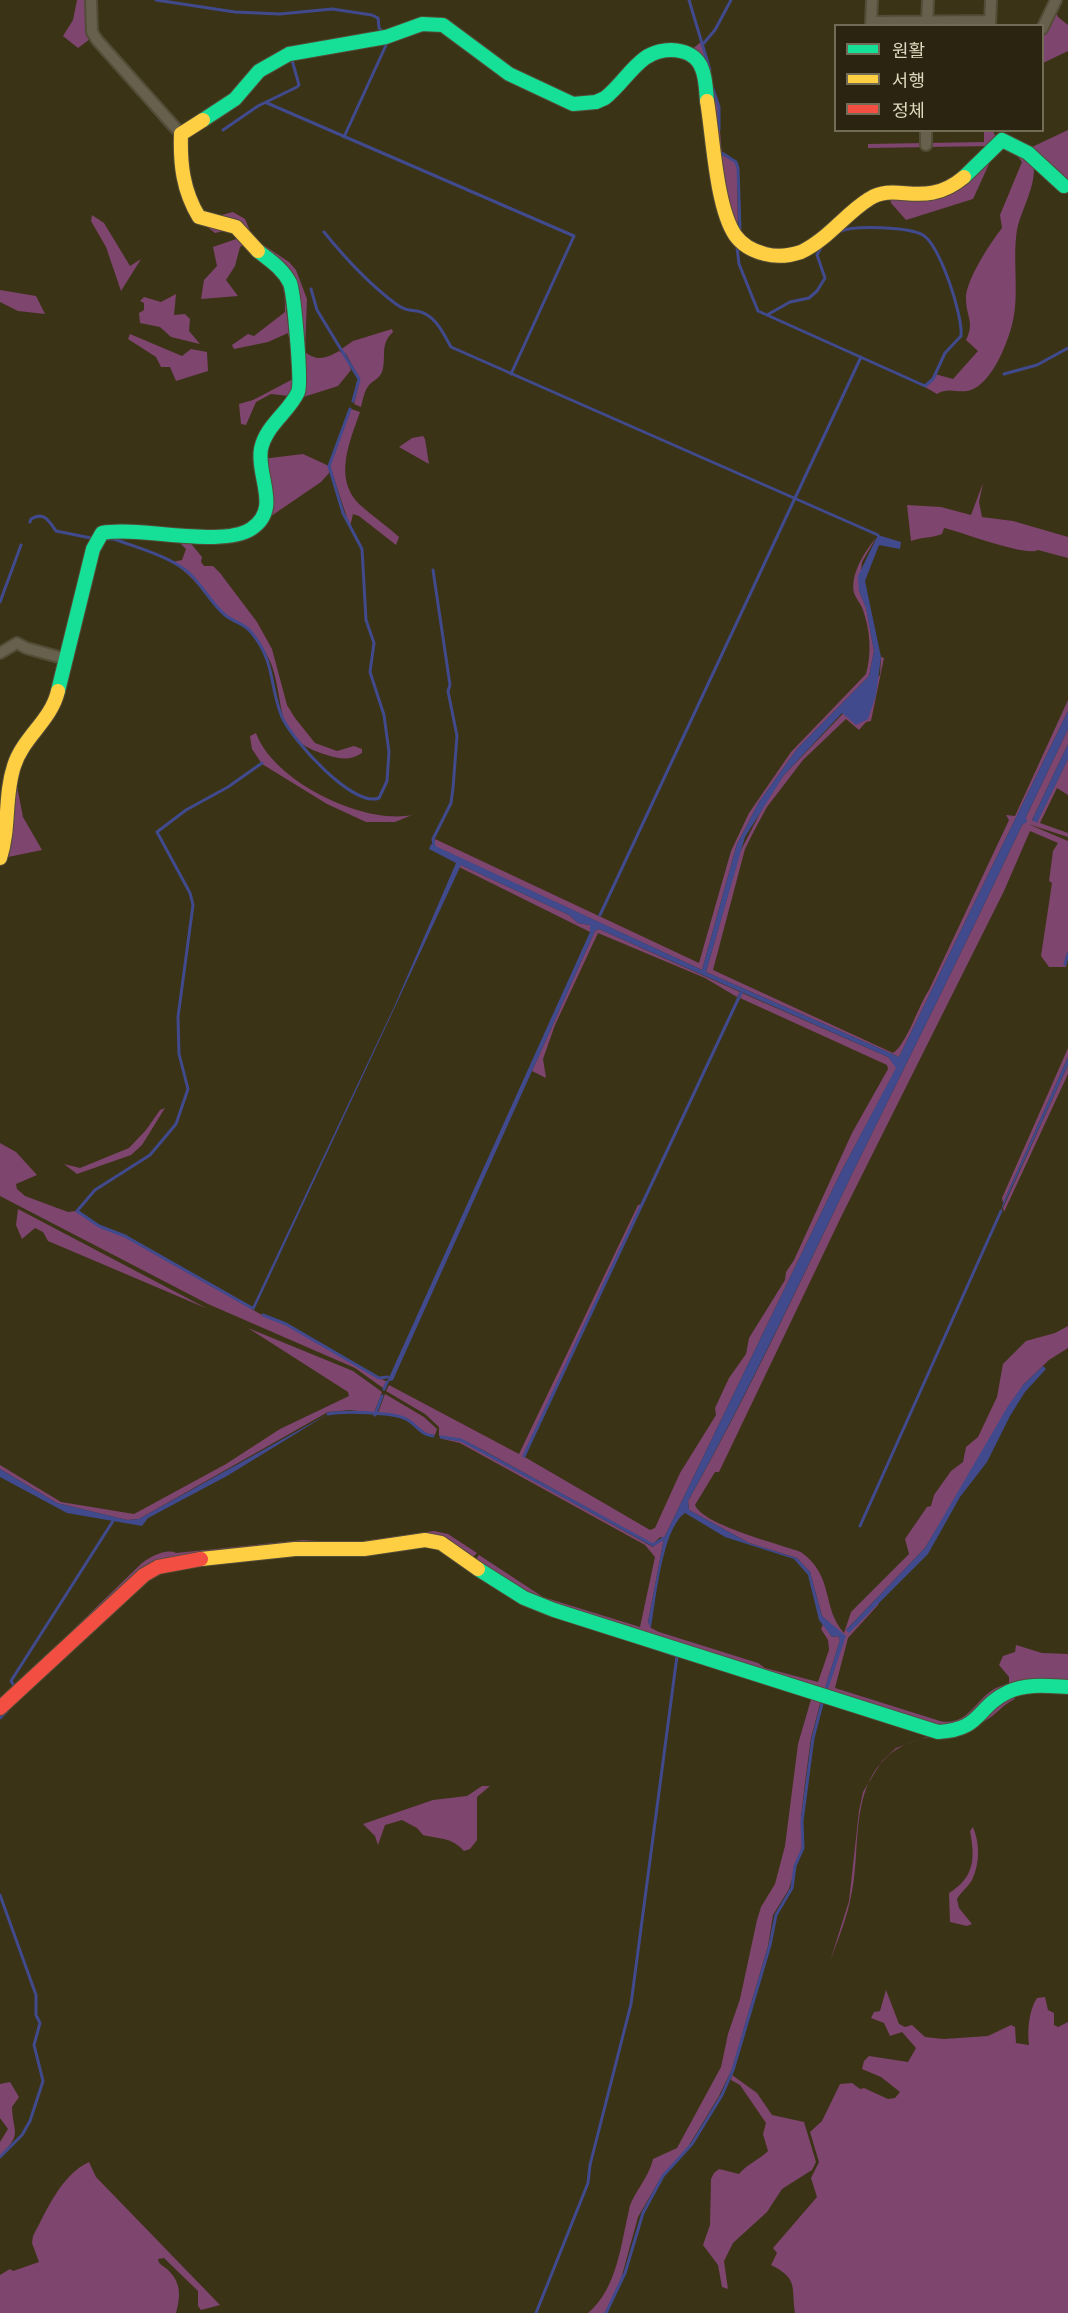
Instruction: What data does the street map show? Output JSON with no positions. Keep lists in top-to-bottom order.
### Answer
{
  "legend": ["원활", "서행", "정체"]
}
